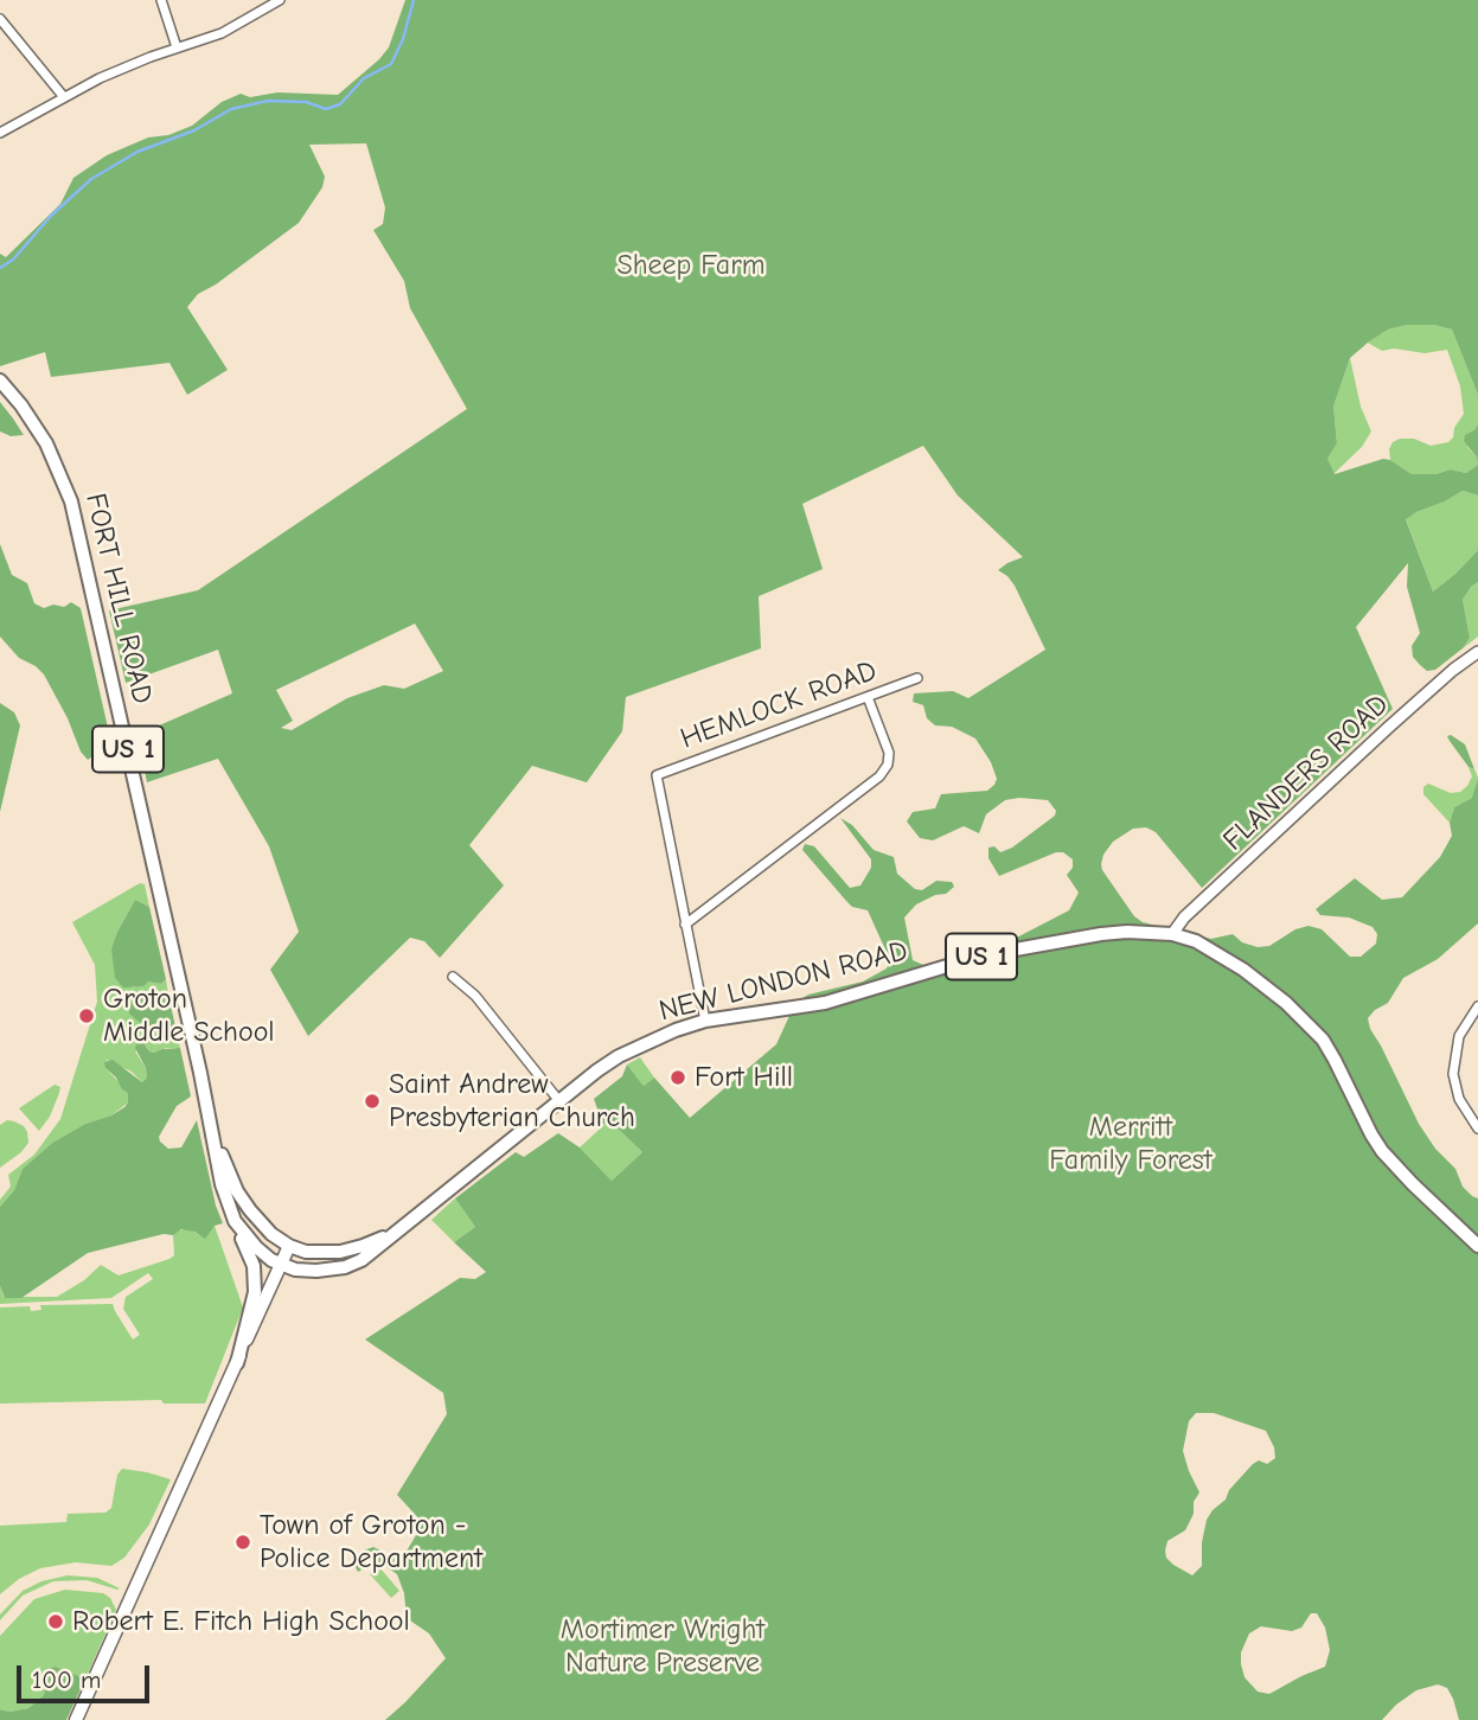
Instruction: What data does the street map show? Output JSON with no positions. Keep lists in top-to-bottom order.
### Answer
{
  "streets": {
    "main road": ["FORT HILL ROAD", "US 1", "NEW LONDON ROAD"],
    "street": ["HEMLOCK ROAD", "FLANDERS ROAD"]
  },
  "crossings": [
    ["FORT HILL ROAD", "US 1"],
    ["US 1", "NEW LONDON ROAD"],
    ["FLANDERS ROAD", "NEW LONDON ROAD"]
  ],
  "parks": ["Sheep Farm", "Merritt Family Forest", "Mortimer Wright Nature Preserve"],
  "places": [
    "Groton Middle School",
    "Fort Hill",
    "Saint Andrew Presbyterian Church",
    "Town of Groton - Police Department",
    "Robert E. Fitch High School"
  ],
  "scale_bar": "100 m"
}
